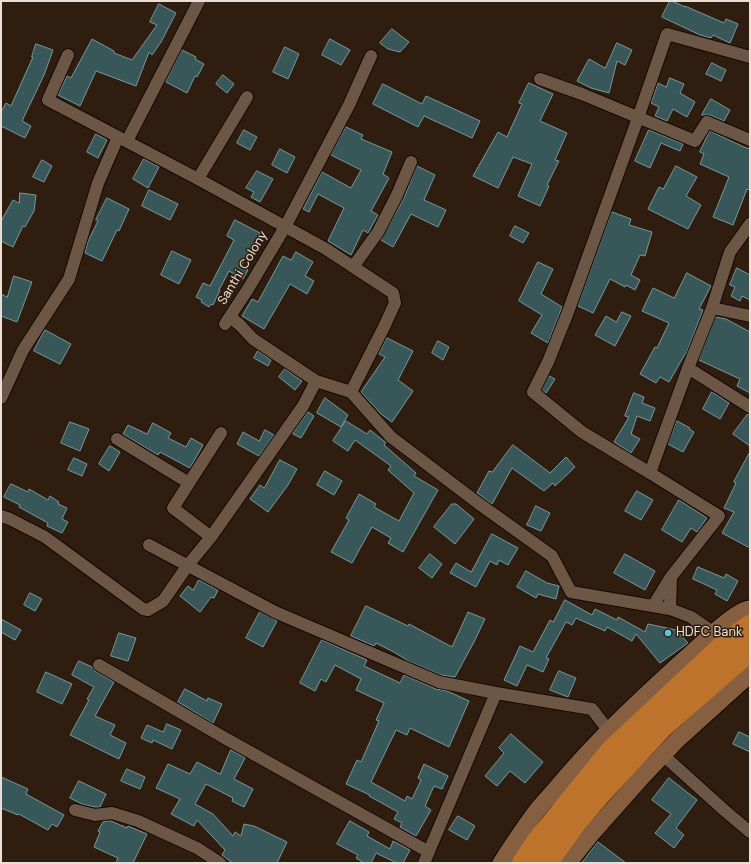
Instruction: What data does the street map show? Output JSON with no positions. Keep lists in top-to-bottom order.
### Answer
{
  "streets": {
    "street": ["Santhi Colony"]
  },
  "places": ["HDFC Bank"]
}
